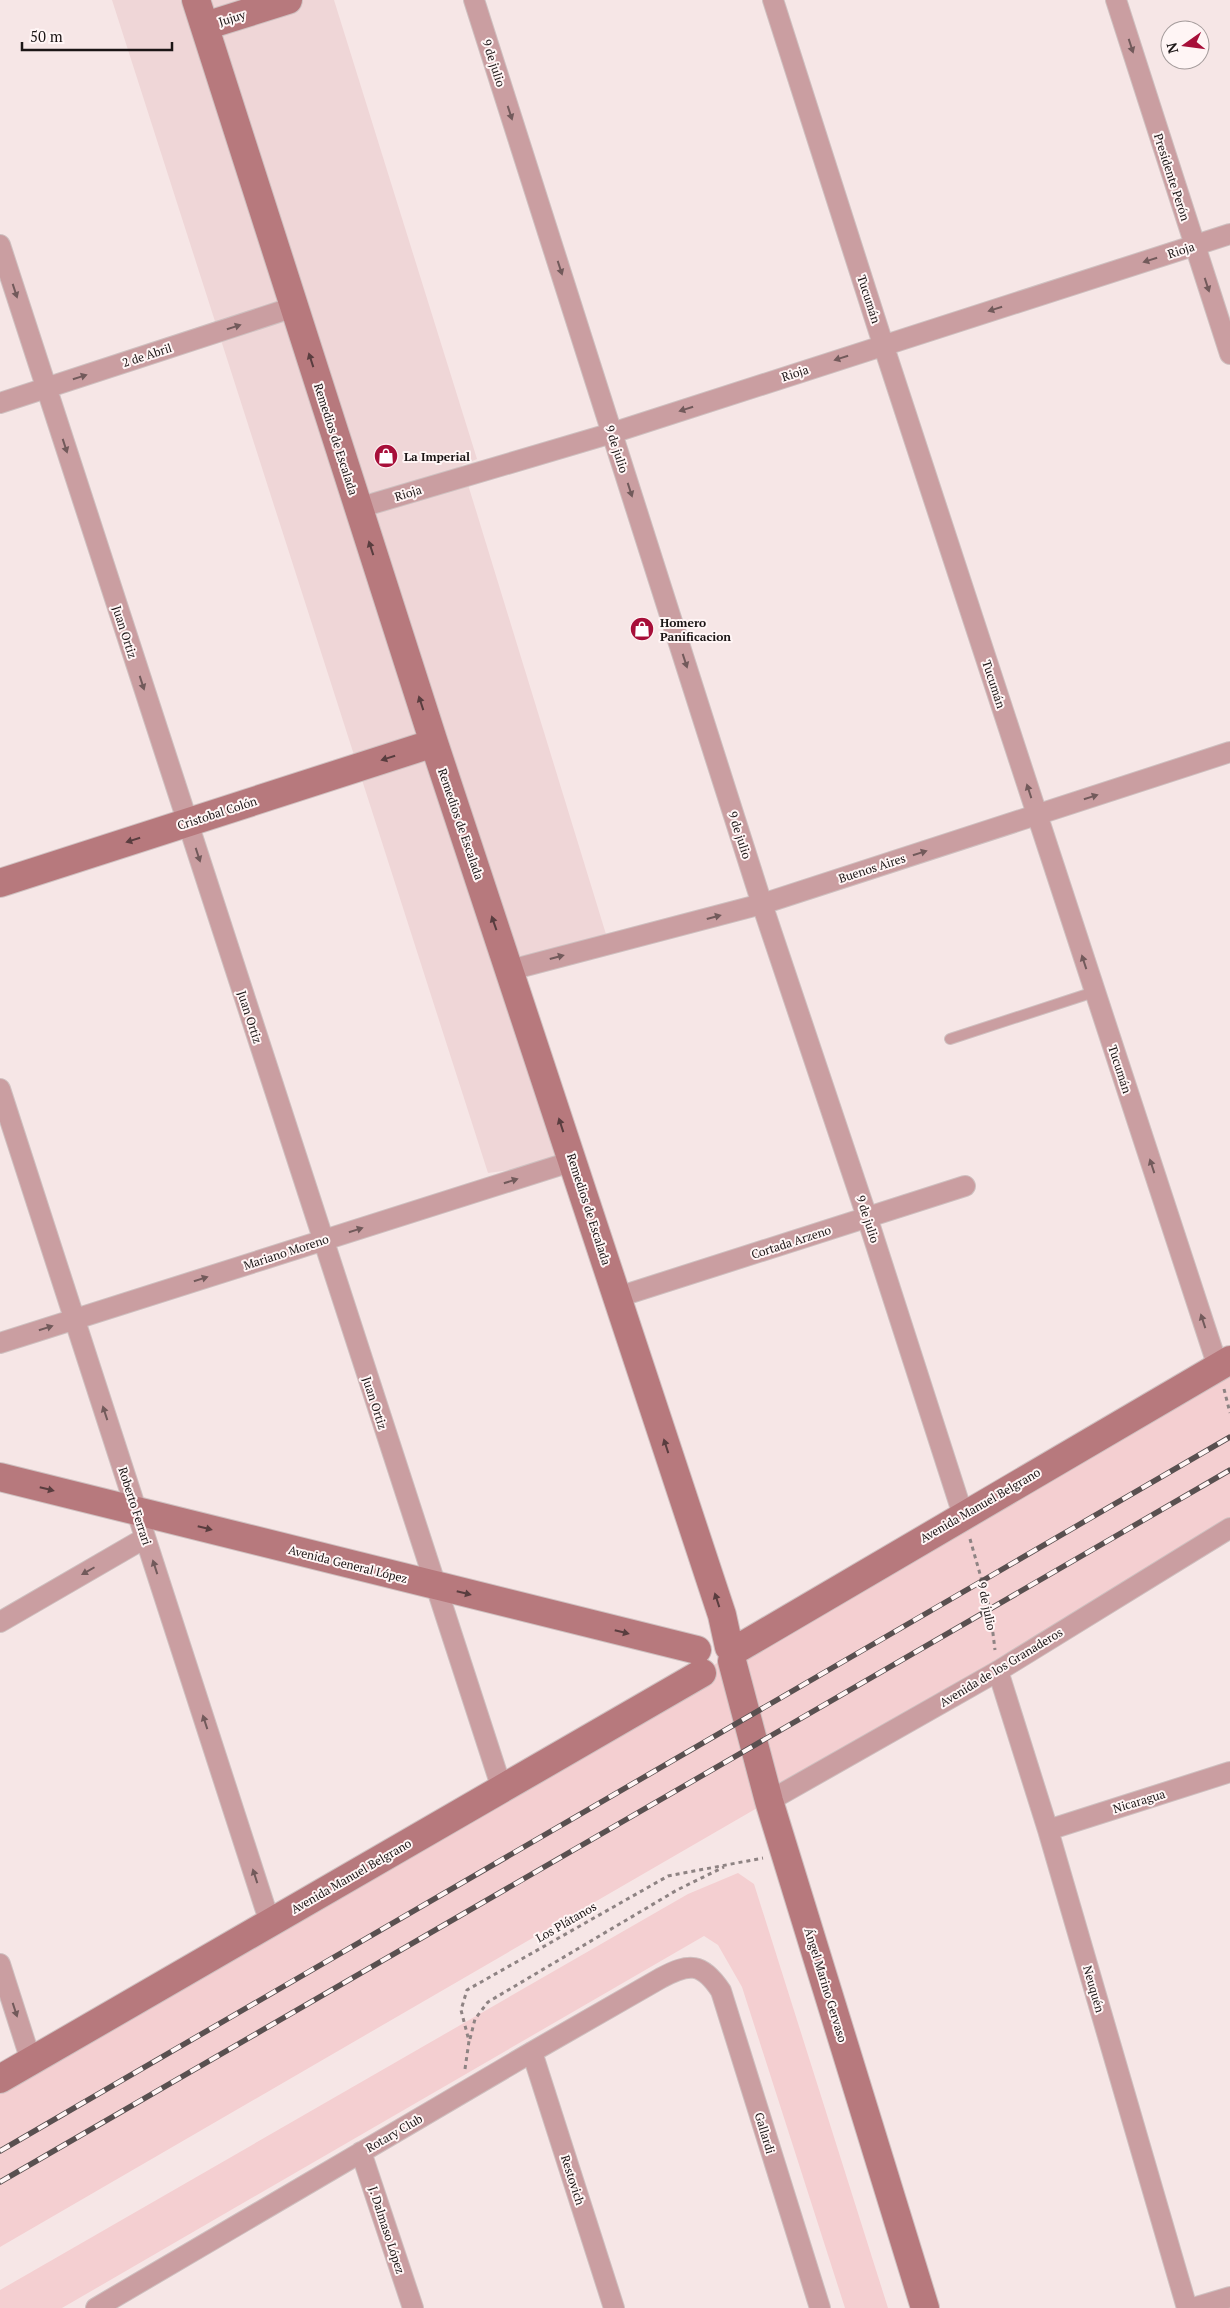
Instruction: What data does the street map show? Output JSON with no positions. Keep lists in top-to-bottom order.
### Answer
{
  "streets": {
    "main road": [
      "Jujuy",
      "Remedios de Escalada",
      "Cristobal Colón",
      "Avenida Manuel Belgrano",
      "Avenida General López",
      "Ángel Marino Gervaso"
    ],
    "street": [
      "9 de julio",
      "Presidente Perón",
      "Rioja",
      "Tucumán",
      "2 de Abril",
      "Juan Ortiz",
      "Buenos Aires",
      "Cortada Arzeno",
      "Mariano Moreno",
      "Roberto Ferrari",
      "Avenida de los Granaderos",
      "Nicaragua",
      "Neuquén",
      "Rotary Club",
      "Gallardi",
      "Restovich",
      "J. Dalmaso López"
    ],
    "path": ["Los Plátanos"]
  },
  "crossings": [
    ["Jujuy", "Remedios de Escalada"],
    ["9 de julio", "Rioja"],
    ["9 de julio", "Buenos Aires"],
    ["9 de julio", "Cortada Arzeno"],
    ["9 de julio", "Avenida Manuel Belgrano"],
    ["9 de julio", "Avenida de los Granaderos"],
    ["9 de julio", "Neuquén"],
    ["Presidente Perón", "Rioja"],
    ["Rioja", "Tucumán"],
    ["Rioja", "Remedios de Escalada"],
    ["Tucumán", "Buenos Aires"],
    ["Tucumán", "Avenida Manuel Belgrano"],
    ["2 de Abril", "Remedios de Escalada"],
    ["2 de Abril", "Juan Ortiz"],
    ["Remedios de Escalada", "Cristobal Colón"],
    ["Remedios de Escalada", "Buenos Aires"],
    ["Remedios de Escalada", "Cortada Arzeno"],
    ["Remedios de Escalada", "Mariano Moreno"],
    ["Remedios de Escalada", "Avenida Manuel Belgrano"],
    ["Remedios de Escalada", "Ángel Marino Gervaso"],
    ["Juan Ortiz", "Cristobal Colón"],
    ["Juan Ortiz", "Mariano Moreno"],
    ["Juan Ortiz", "Avenida Manuel Belgrano"],
    ["Juan Ortiz", "Avenida General López"],
    ["Mariano Moreno", "Roberto Ferrari"],
    ["Avenida Manuel Belgrano", "Roberto Ferrari"],
    ["Avenida Manuel Belgrano", "Avenida General López"],
    ["Avenida Manuel Belgrano", "Ángel Marino Gervaso"],
    ["Roberto Ferrari", "Avenida General López"],
    ["Avenida de los Granaderos", "Ángel Marino Gervaso"],
    ["Avenida de los Granaderos", "Neuquén"],
    ["Nicaragua", "Neuquén"],
    ["Los Plátanos", "Ángel Marino Gervaso"],
    ["Los Plátanos", "Rotary Club"],
    ["Rotary Club", "Gallardi"],
    ["Rotary Club", "Restovich"],
    ["Rotary Club", "J. Dalmaso López"]
  ],
  "one_way": [
    "9 de julio",
    "Presidente Perón",
    "Rioja",
    "Tucumán",
    "2 de Abril",
    "Remedios de Escalada",
    "Juan Ortiz",
    "Cristobal Colón",
    "Buenos Aires",
    "Mariano Moreno",
    "Roberto Ferrari",
    "Avenida General López"
  ],
  "places": {
    "shop": ["La Imperial", "Homero Panificacion"]
  },
  "scale_bar": "50 m",
  "north": "left"
}
